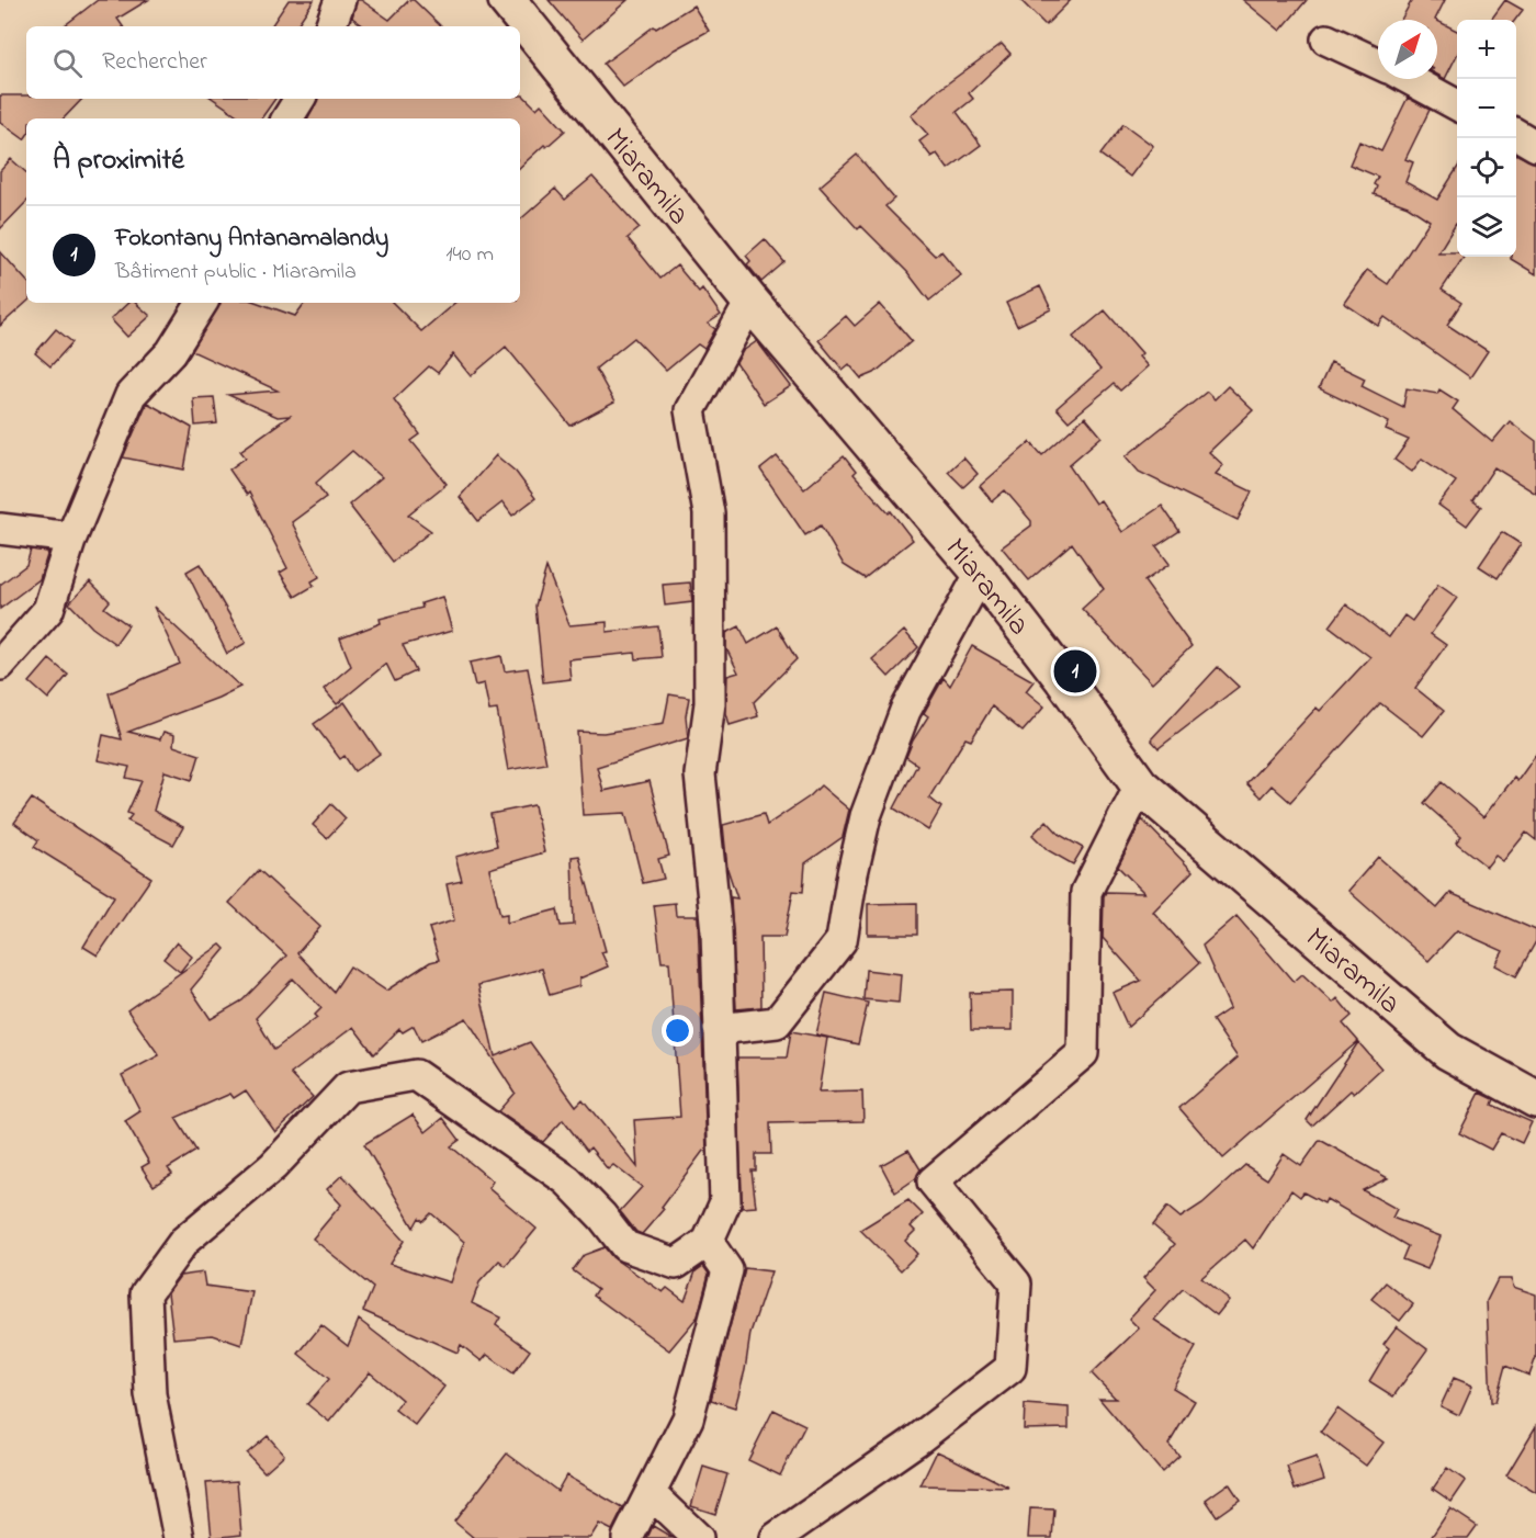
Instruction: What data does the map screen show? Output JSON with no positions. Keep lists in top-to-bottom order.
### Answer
{
  "streets": {
    "main road": ["Miaramila"]
  },
  "north": "top right",
  "page": {
    "map_buttons": ["+", "−"],
    "search": "Rechercher",
    "heading": "À proximité",
    "list": [
      {
        "mark": "1",
        "name": "Fokontany Antanamalandy",
        "note": "Bâtiment public · Miaramila",
        "value": "140 m"
      }
    ],
    "pins": "1"
  }
}
